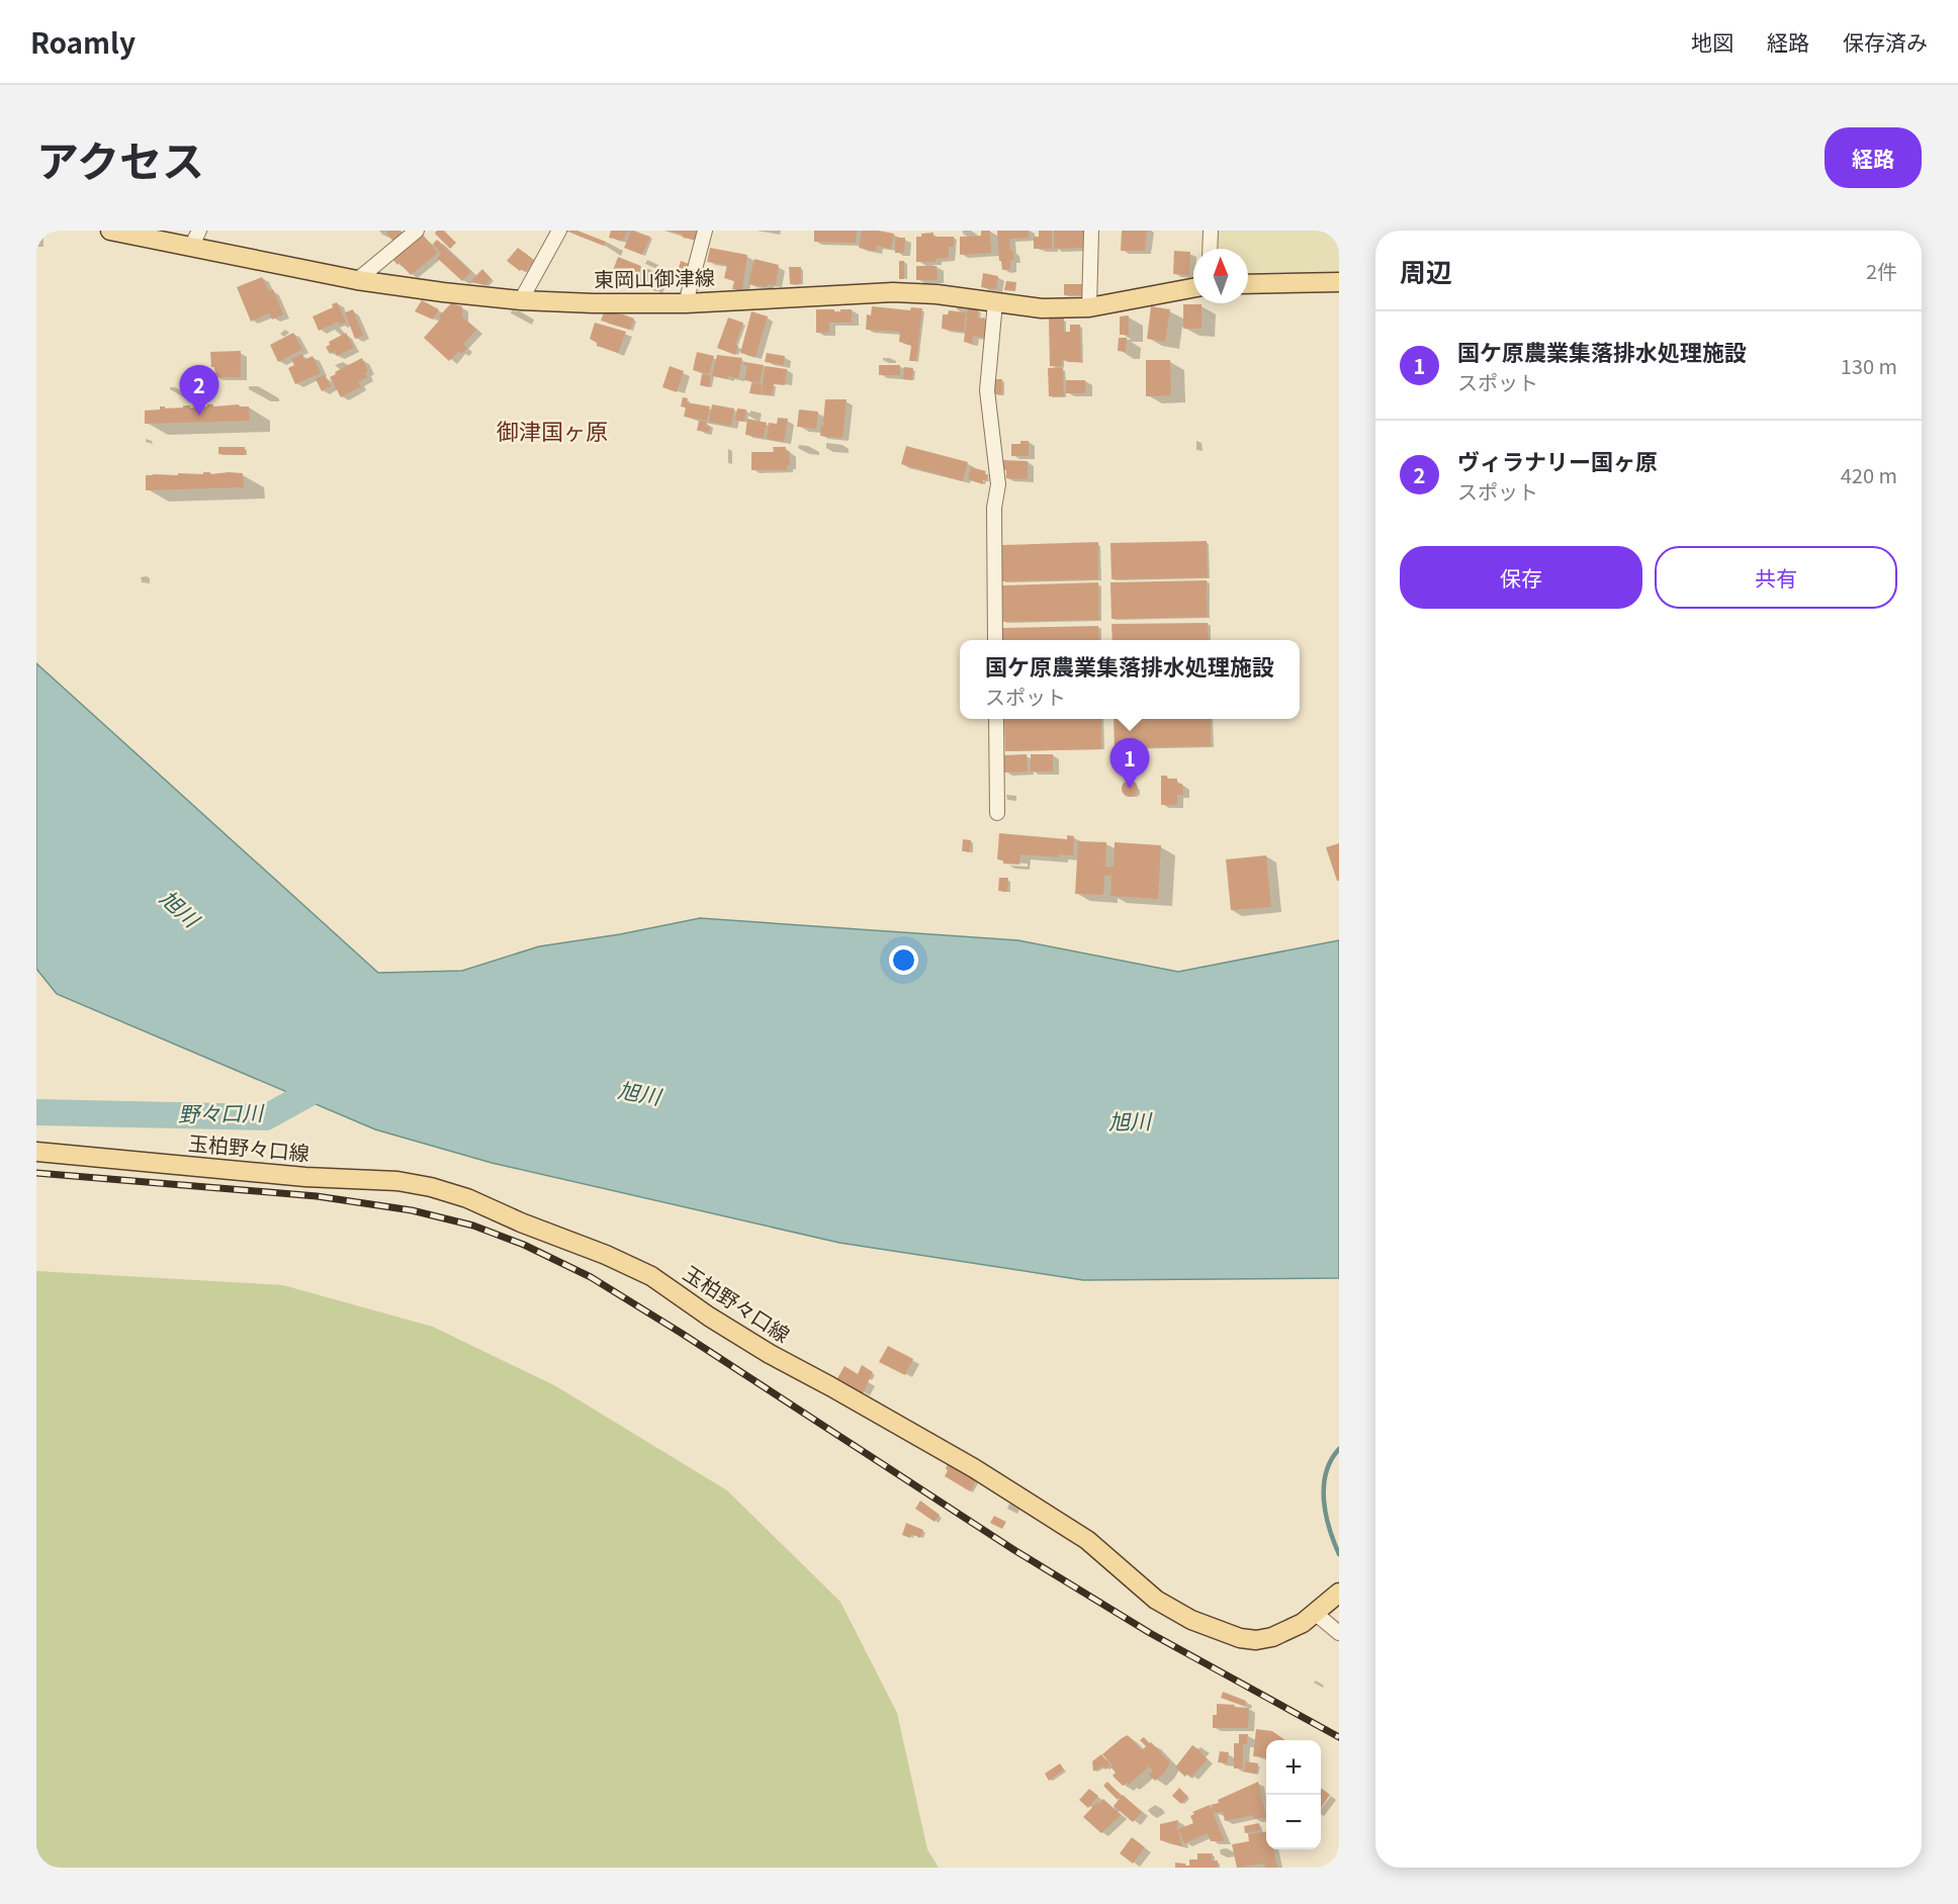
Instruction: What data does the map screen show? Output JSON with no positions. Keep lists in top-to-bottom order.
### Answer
{
  "streets": {
    "main road": ["東岡山御津線", "玉柏野々口線"]
  },
  "districts": ["御津国ヶ原"],
  "water": ["旭川", "野々口川"],
  "north": "top",
  "page": {
    "header": "Roamly",
    "nav": ["地図", "経路", "保存済み"],
    "title": "アクセス",
    "buttons": [
      "経路",
      ["保存", "共有"]
    ],
    "heading": ["周辺", "2件"],
    "list": [
      {
        "mark": "1",
        "name": "国ケ原農業集落排水処理施設",
        "note": "スポット",
        "value": "130 m"
      },
      {
        "mark": "2",
        "name": "ヴィラナリー国ヶ原",
        "note": "スポット",
        "value": "420 m"
      }
    ],
    "pins": ["2", "1"],
    "popup": ["国ケ原農業集落排水処理施設", "スポット"],
    "map_buttons": ["+", "−"]
  }
}
